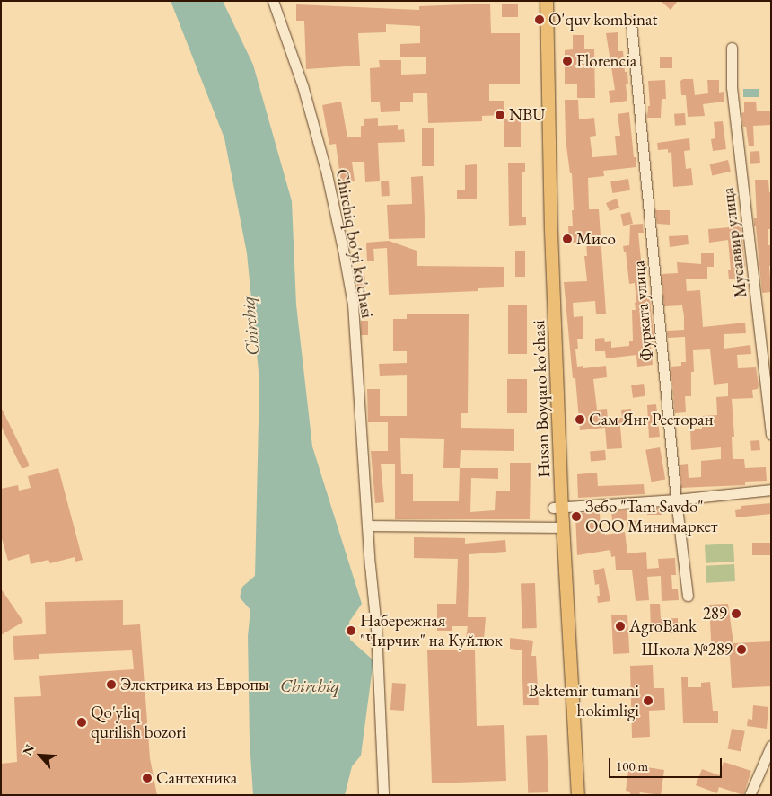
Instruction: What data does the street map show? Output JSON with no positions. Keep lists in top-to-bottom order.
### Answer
{
  "streets": {
    "main road": ["Husan Boyqaro ko'chasi"],
    "street": ["Мусаввир улица", "Chirchiq bo'yi ko'chasi", "Фурката улица"]
  },
  "water": ["Chirchiq"],
  "places": [
    "O'quv kombinat",
    "Florencia",
    "NBU",
    "Мисо",
    "Сам Янг Ресторан",
    "Зебо \"Tam Savdo\" ООО Минимаркет",
    "289",
    "AgroBank",
    "Набережная \"Чирчик\" на Куйлюк",
    "Школа №289",
    "Электрика из Европы",
    "Bektemir tumani hokimligi",
    "Qo'yliq qurilish bozori",
    "Сантехника"
  ],
  "scale_bar": "100 m",
  "north": "top left"
}
